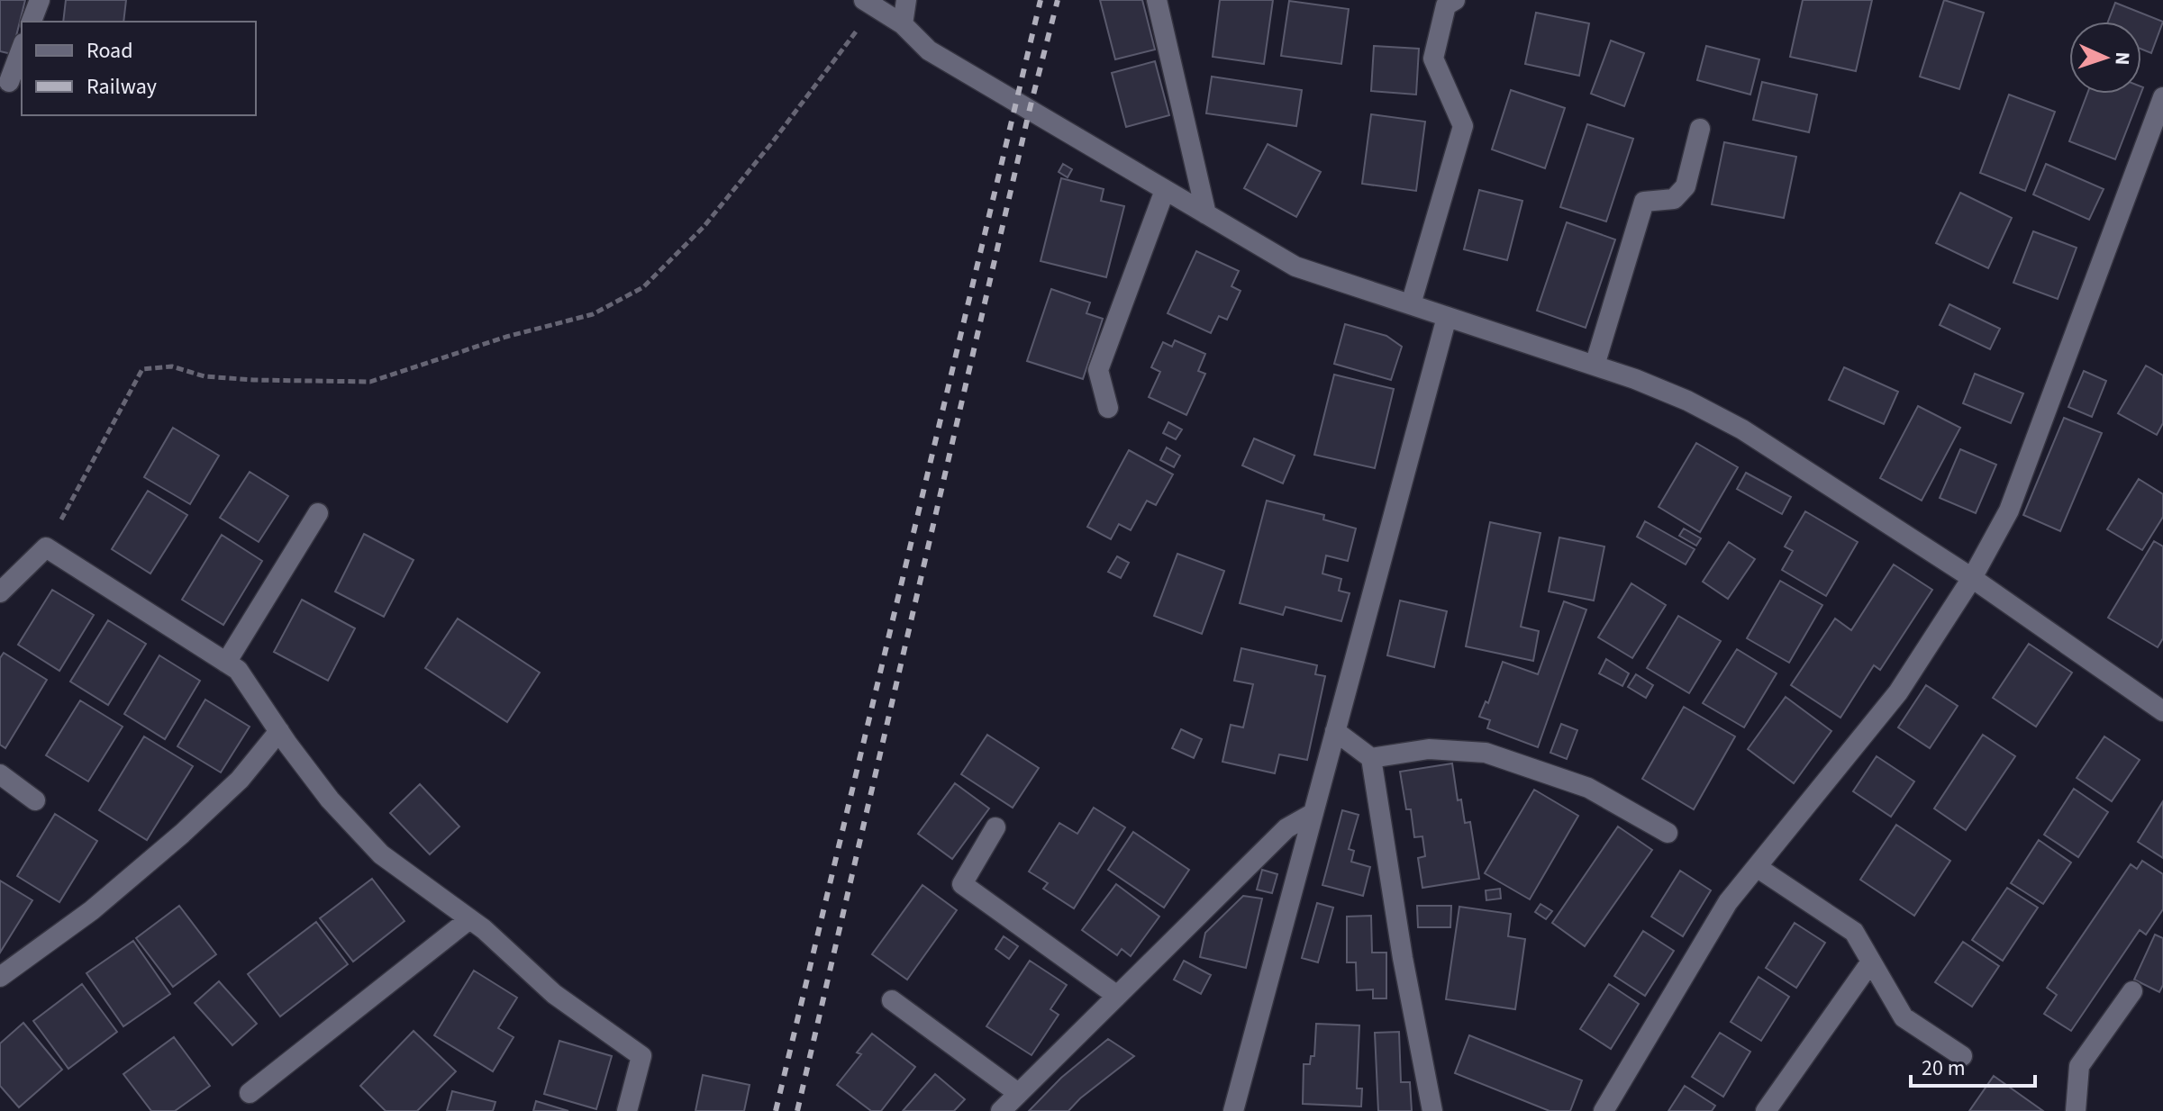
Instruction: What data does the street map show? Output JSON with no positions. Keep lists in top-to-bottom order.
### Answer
{
  "legend": ["Road", "Railway"],
  "scale_bar": "20 m",
  "north": "right"
}
